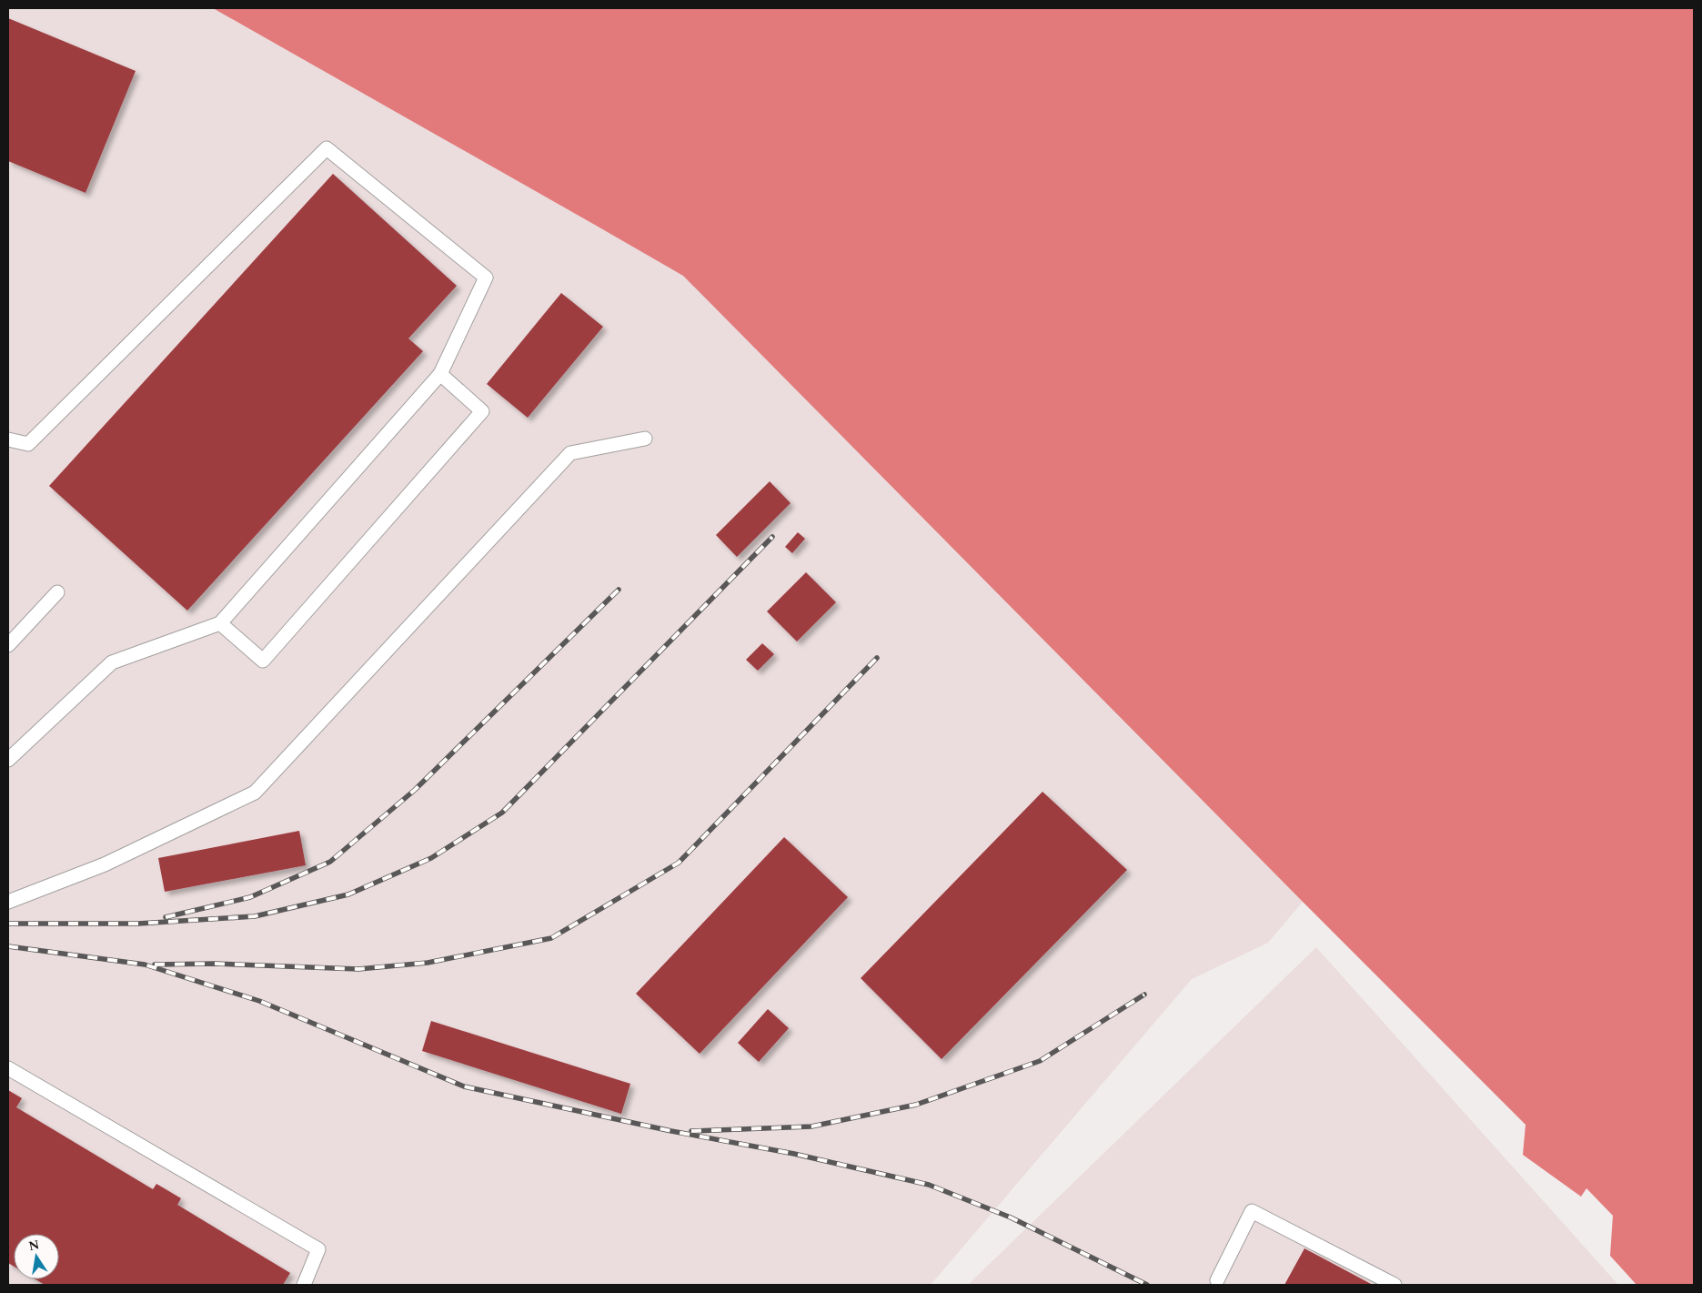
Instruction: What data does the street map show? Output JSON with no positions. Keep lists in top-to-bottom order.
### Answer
{
  "north": "top"
}
